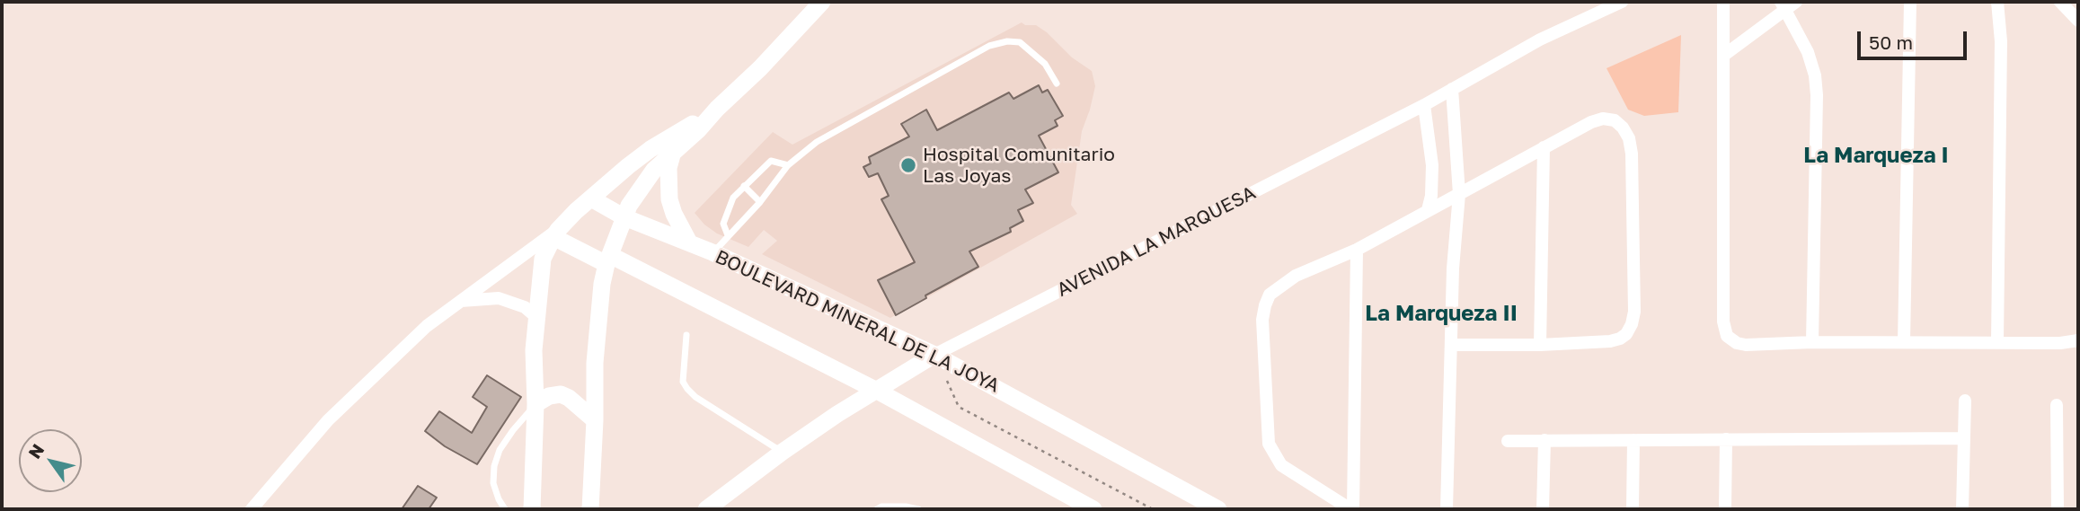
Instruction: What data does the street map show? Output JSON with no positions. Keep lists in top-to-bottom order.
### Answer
{
  "streets": {
    "street": ["AVENIDA LA MARQUESA", "BOULEVARD MINERAL DE LA JOYA"]
  },
  "crossings": [
    ["AVENIDA LA MARQUESA", "BOULEVARD MINERAL DE LA JOYA"]
  ],
  "districts": ["La Marqueza I", "La Marqueza II"],
  "places": ["Hospital Comunitario Las Joyas"],
  "scale_bar": "50 m",
  "north": "top left"
}
